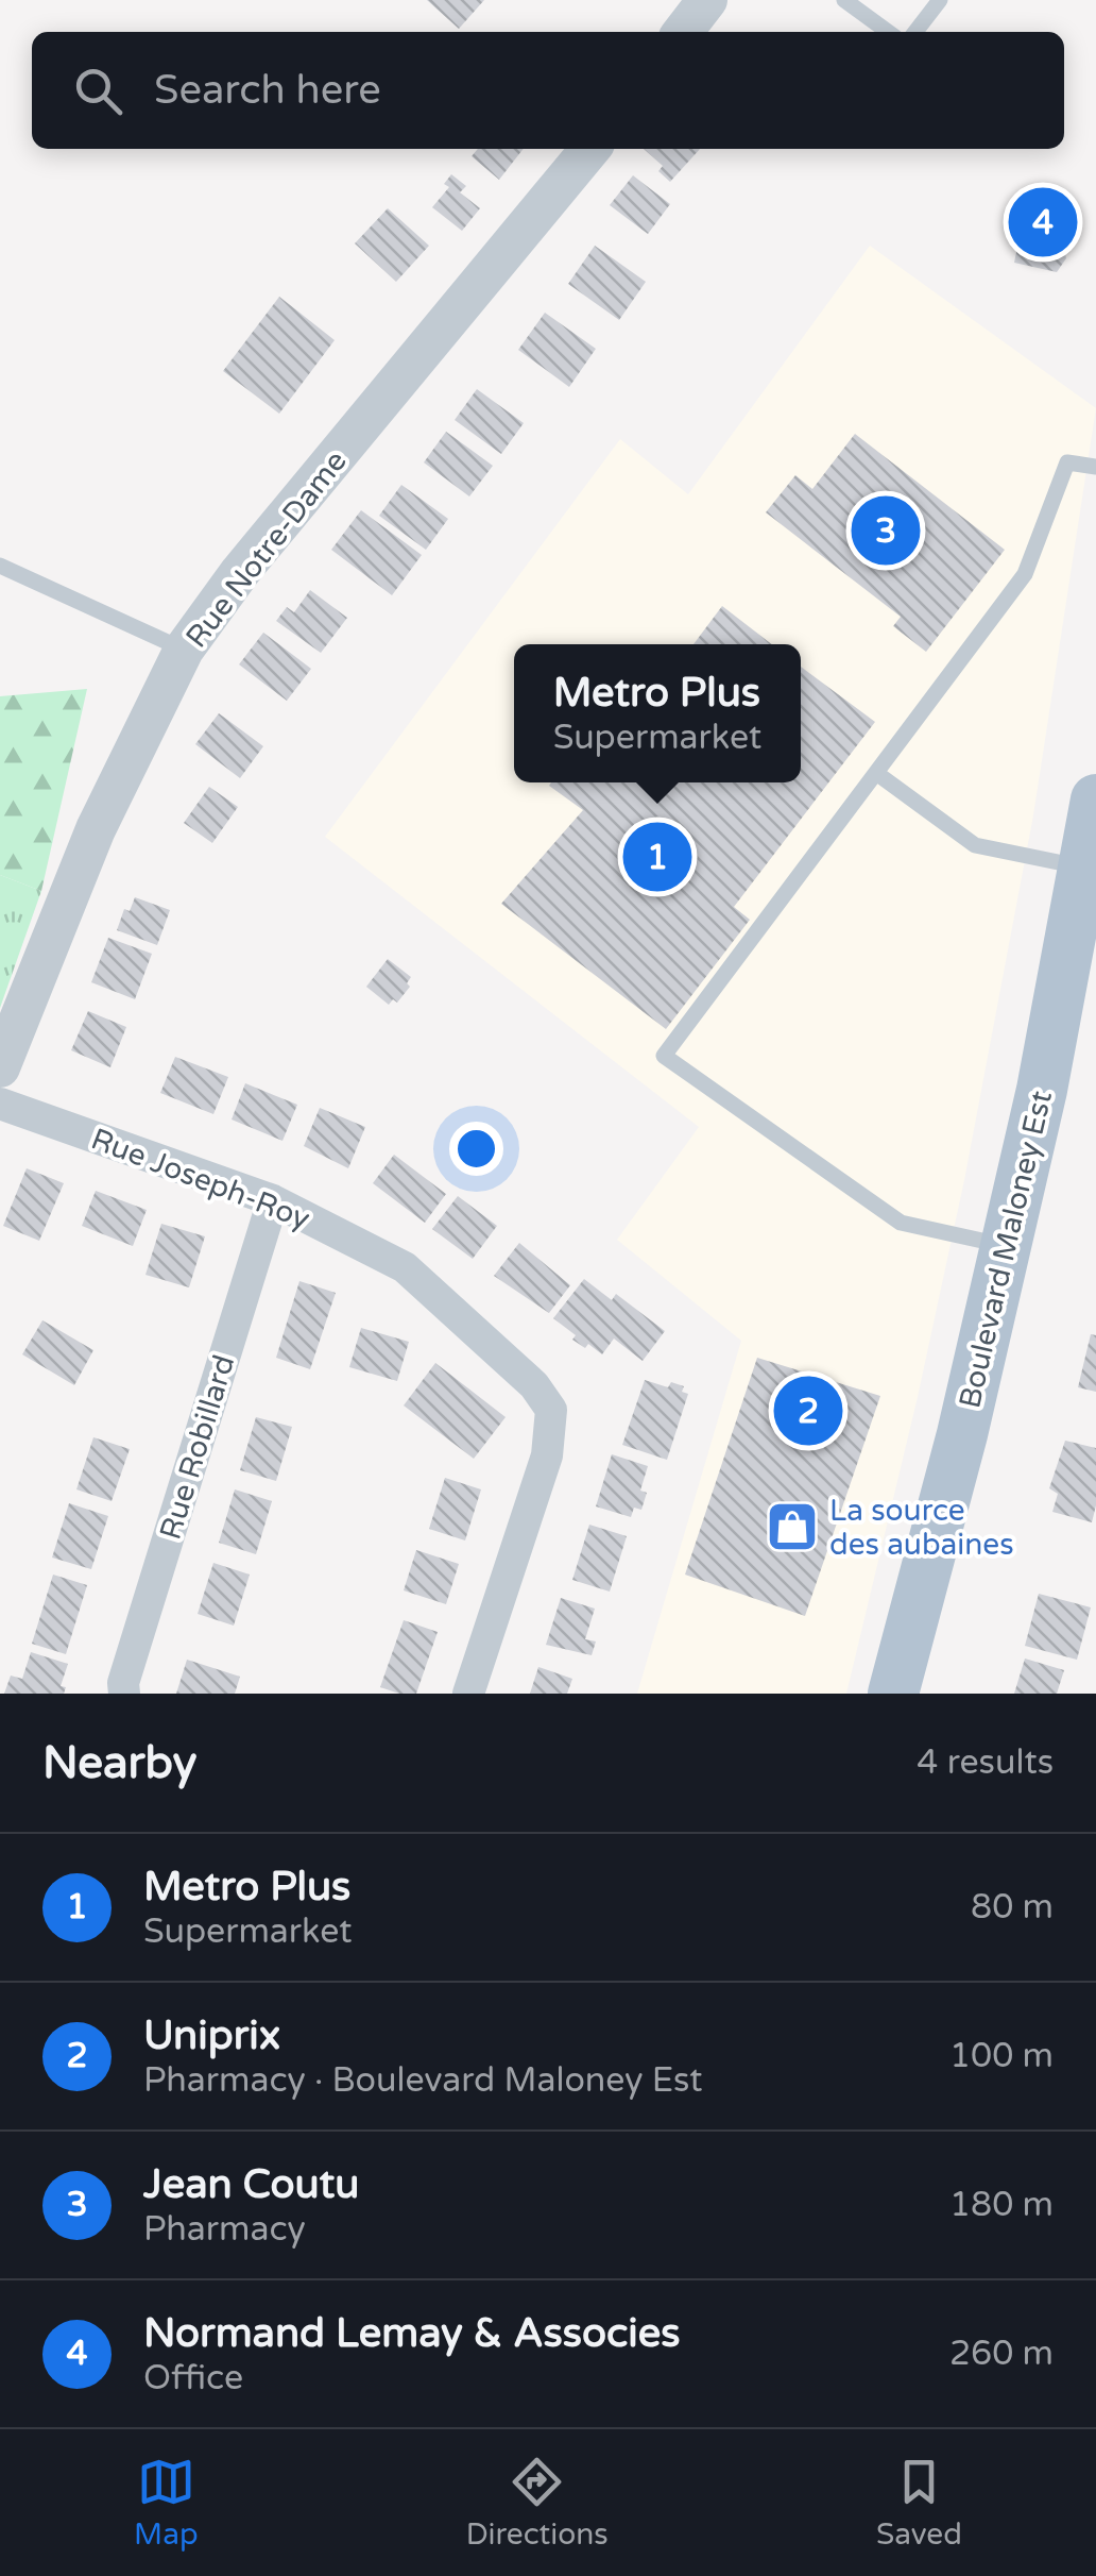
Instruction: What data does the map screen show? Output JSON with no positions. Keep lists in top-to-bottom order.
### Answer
{
  "streets": {
    "main road": ["Boulevard Maloney Est"],
    "street": ["Rue Notre-Dame", "Rue Joseph-Roy", "Rue Robillard"]
  },
  "crossings": [
    ["Rue Joseph-Roy", "Rue Robillard"]
  ],
  "places": {
    "shop": ["La source des aubaines"]
  },
  "page": {
    "search": "Search here",
    "pins": [
      "4",
      "3",
      "1",
      "2"
    ],
    "popup": ["Metro Plus", "Supermarket"],
    "heading": ["Nearby", "4 results"],
    "list": [
      {
        "mark": "1",
        "name": "Metro Plus",
        "note": "Supermarket",
        "value": "80 m"
      },
      {
        "mark": "2",
        "name": "Uniprix",
        "note": "Pharmacy · Boulevard Maloney Est",
        "value": "100 m"
      },
      {
        "mark": "3",
        "name": "Jean Coutu",
        "note": "Pharmacy",
        "value": "180 m"
      },
      {
        "mark": "4",
        "name": "Normand Lemay & Associes",
        "note": "Office",
        "value": "260 m"
      }
    ],
    "nav": ["Map", "Directions", "Saved"]
  }
}
